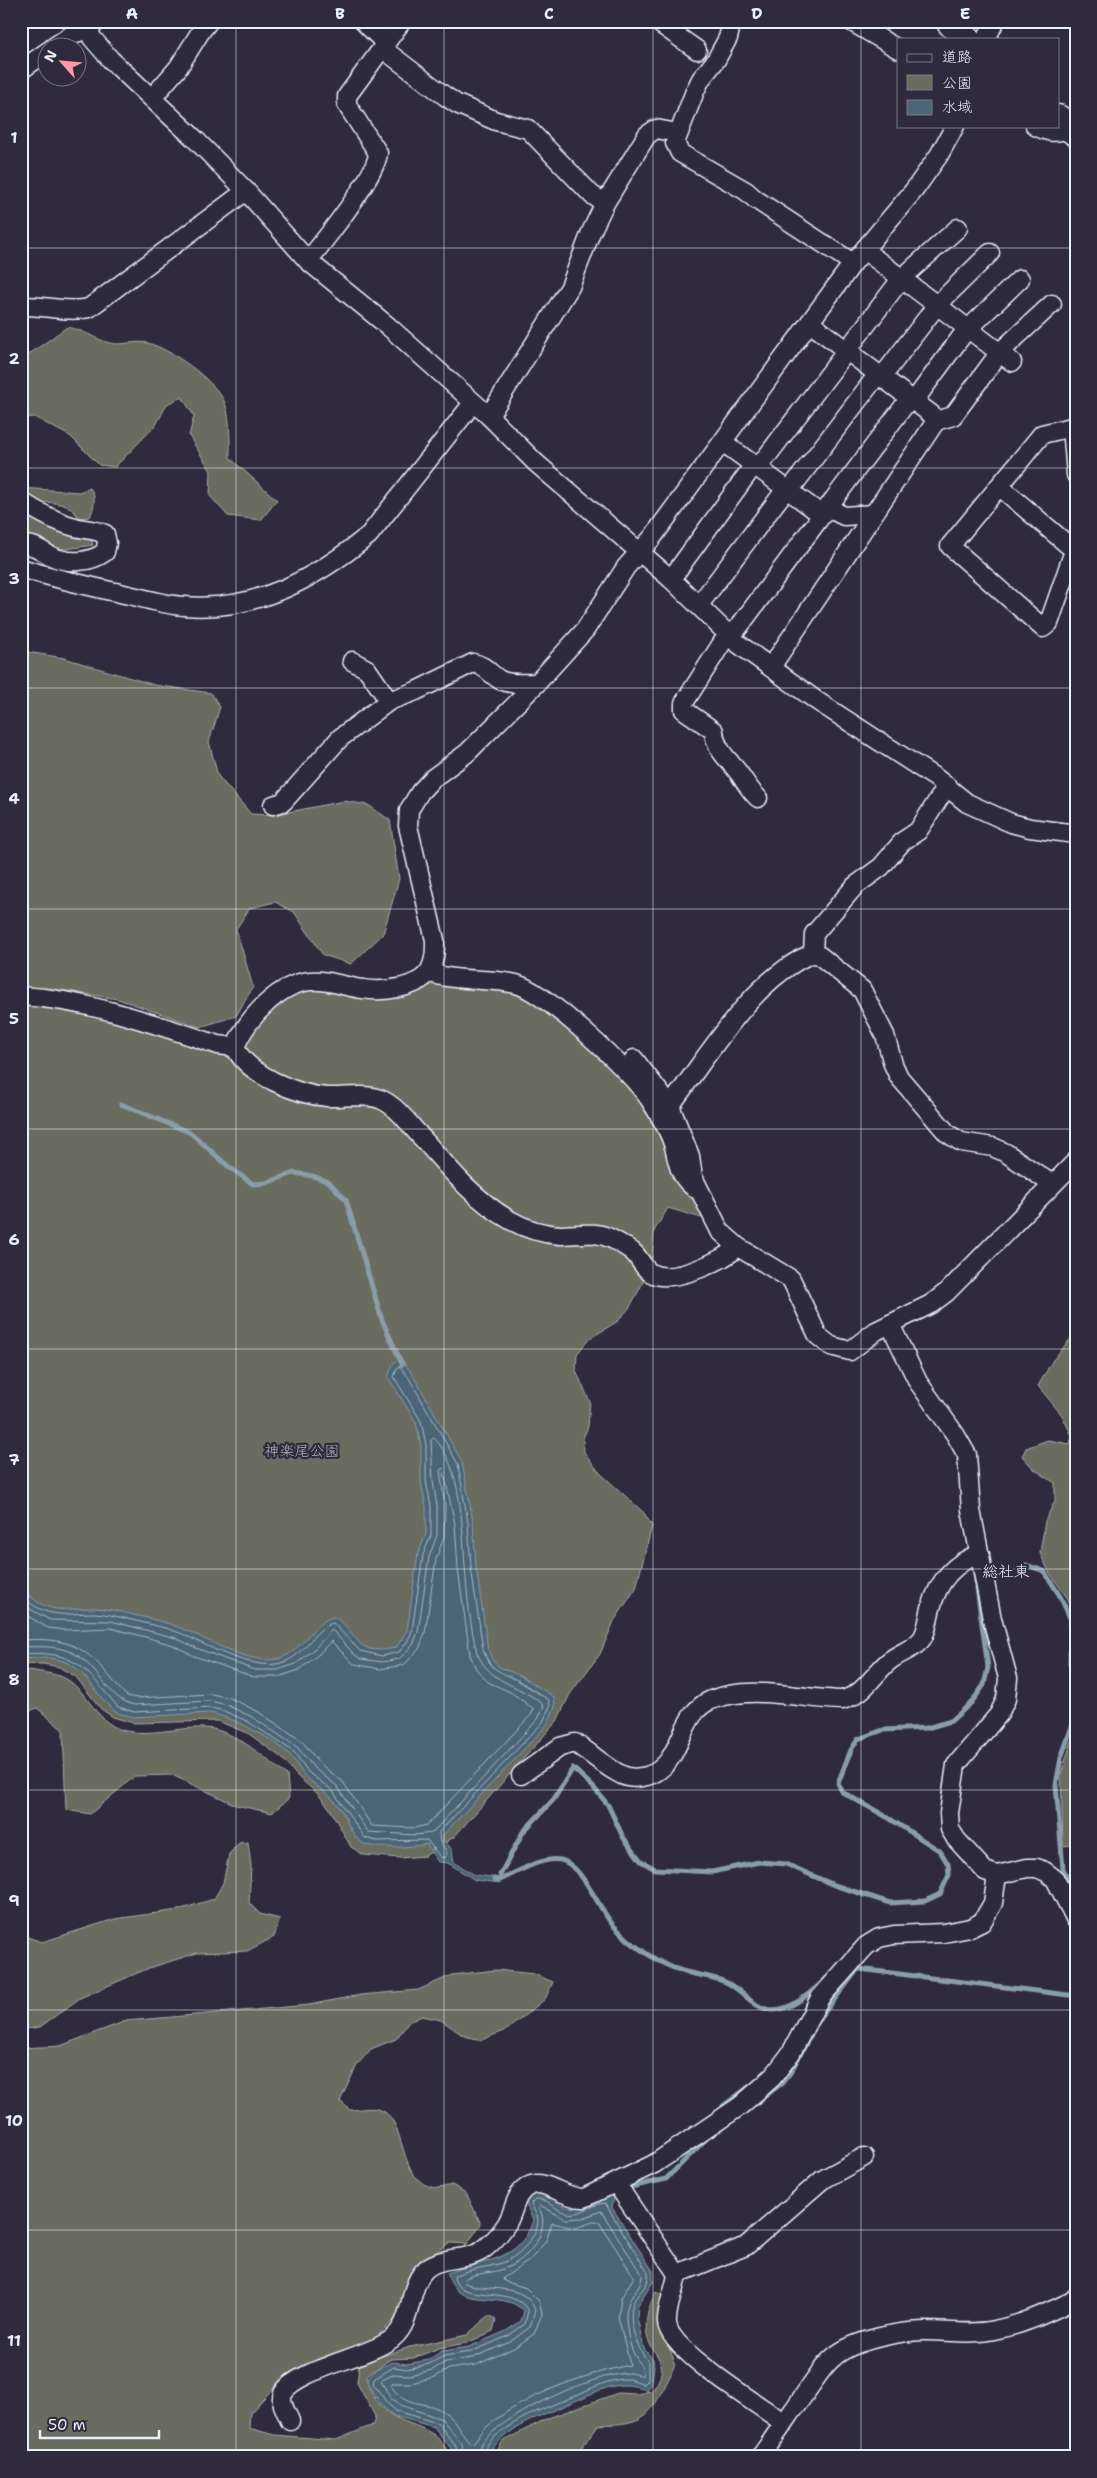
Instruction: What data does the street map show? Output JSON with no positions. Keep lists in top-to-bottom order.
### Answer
{
  "districts": ["総社東"],
  "parks": ["神楽尾公園"],
  "legend": ["道路", "公園", "水域"],
  "scale_bar": "50 m",
  "north": "top left",
  "grid": {
    "columns": [
      "A",
      "B",
      "C",
      "D",
      "E"
    ],
    "rows": [
      "1",
      "2",
      "3",
      "4",
      "5",
      "6",
      "7",
      "8",
      "9",
      "10",
      "11"
    ]
  }
}
